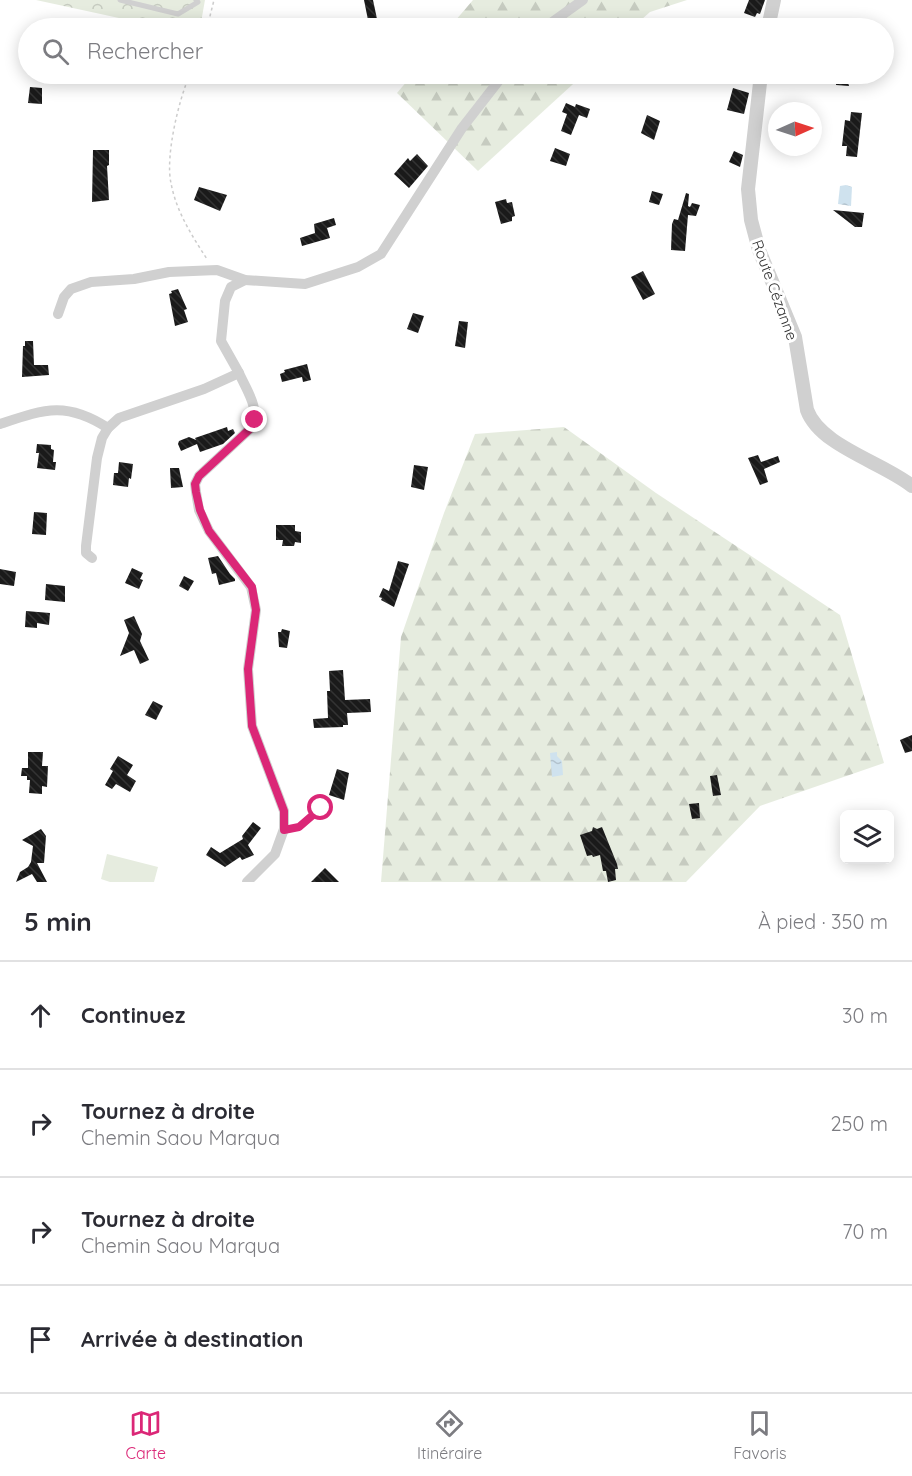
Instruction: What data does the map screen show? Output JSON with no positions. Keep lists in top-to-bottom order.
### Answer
{
  "streets": {
    "street": ["Route Cézanne"]
  },
  "north": "right",
  "page": {
    "search": "Rechercher",
    "heading": ["5 min", "À pied · 350 m"],
    "list": [
      ["Continuez", "30 m"],
      ["Tournez à droite", "Chemin Saou Marqua", "250 m"],
      ["Tournez à droite", "Chemin Saou Marqua", "70 m"],
      "Arrivée à destination"
    ],
    "nav": ["Carte", "Itinéraire", "Favoris"]
  }
}
